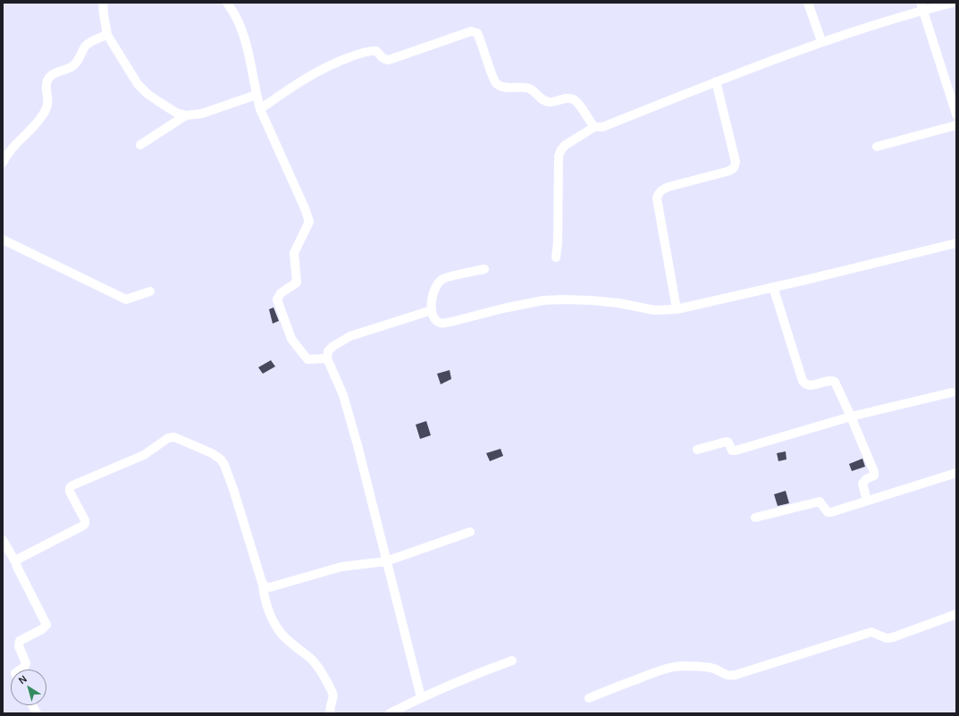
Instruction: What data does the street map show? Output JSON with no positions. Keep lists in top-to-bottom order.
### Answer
{
  "north": "top left"
}
